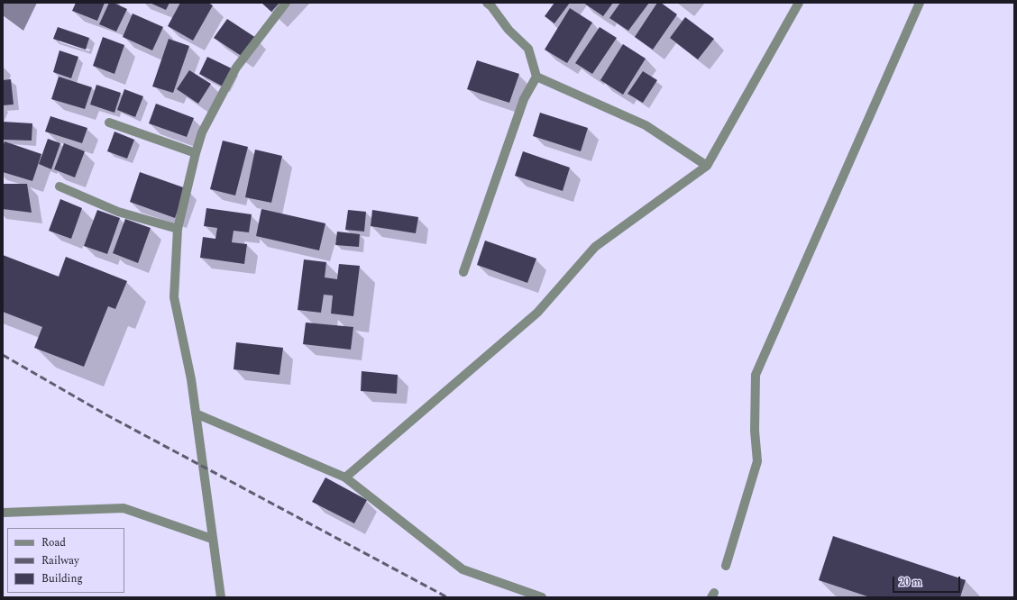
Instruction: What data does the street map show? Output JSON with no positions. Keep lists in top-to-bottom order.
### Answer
{
  "legend": ["Road", "Railway", "Building"],
  "scale_bar": "20 m"
}
